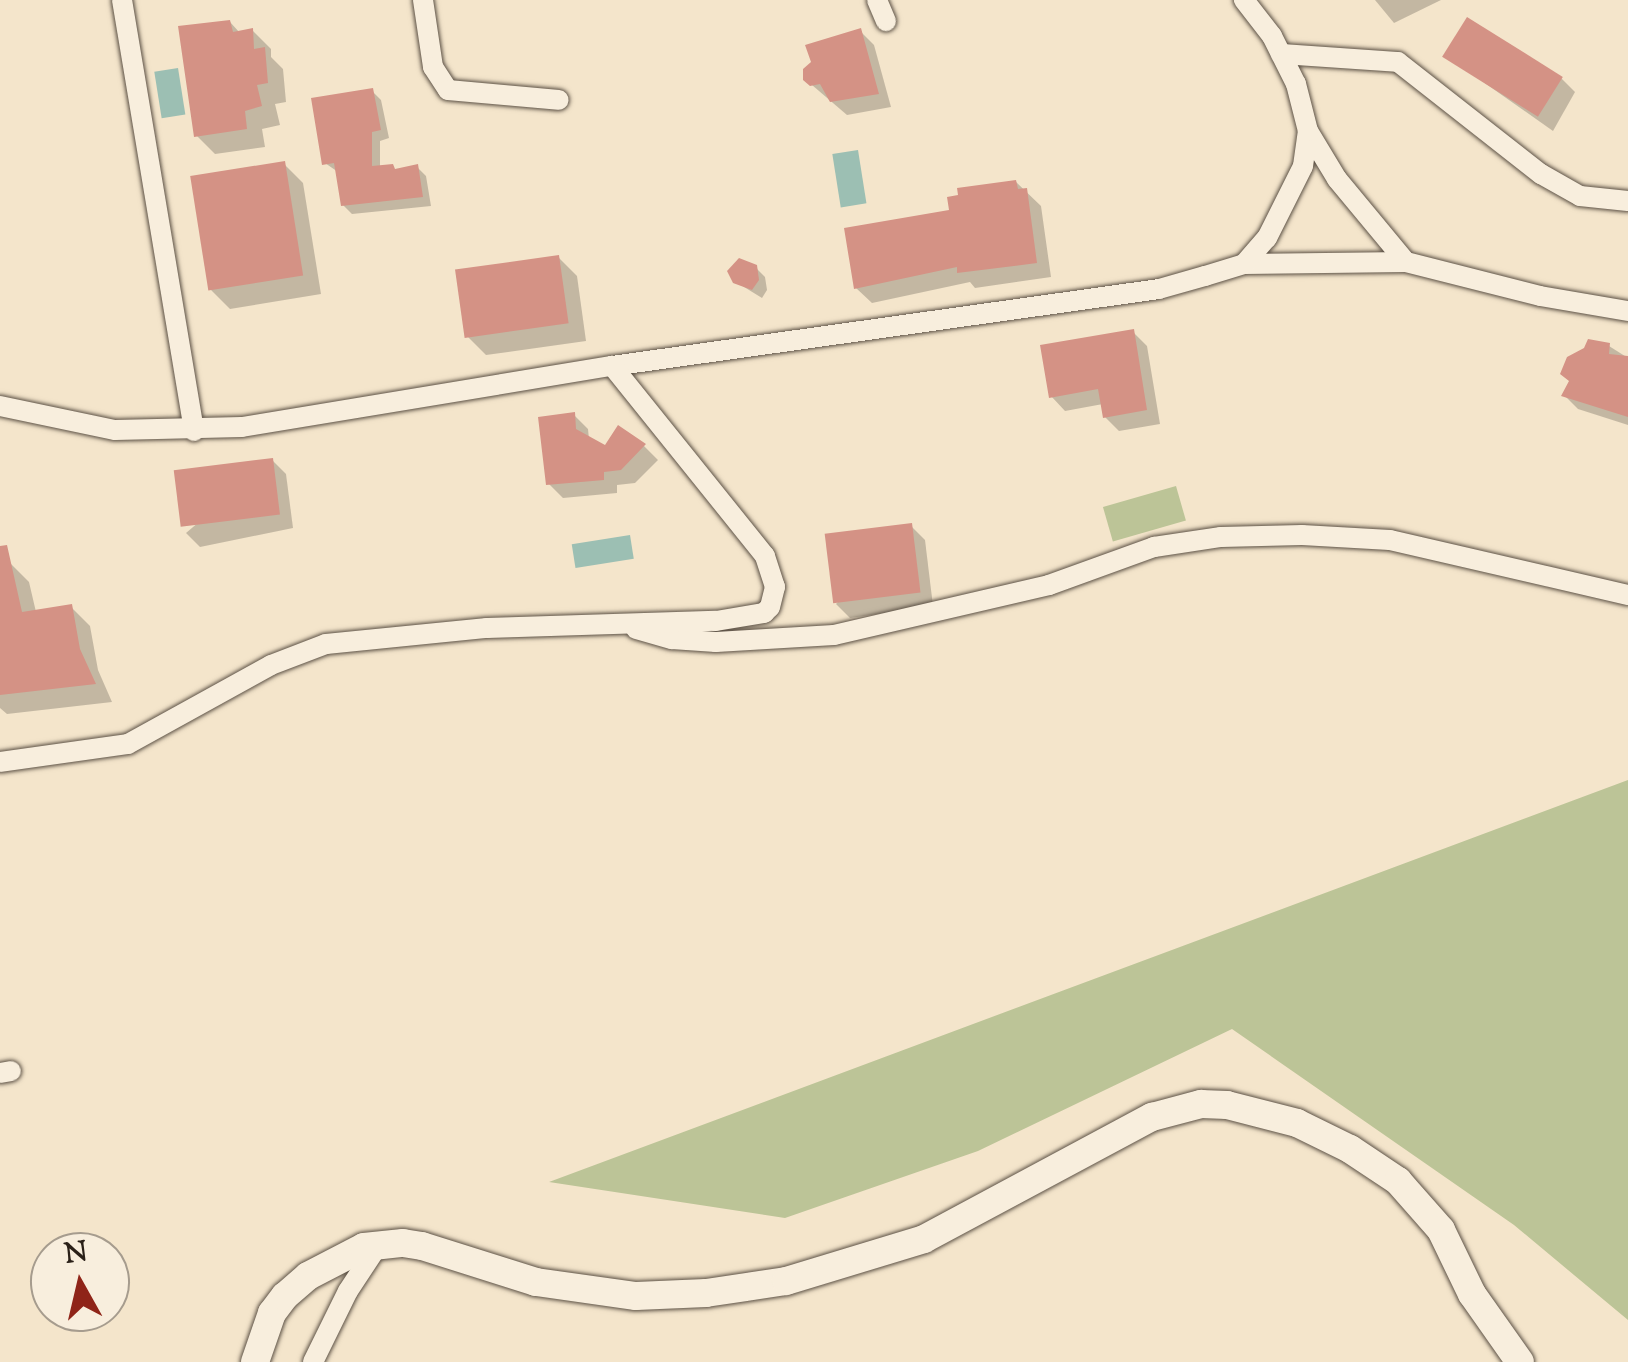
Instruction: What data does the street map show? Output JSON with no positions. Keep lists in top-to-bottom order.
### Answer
{
  "north": "top"
}
